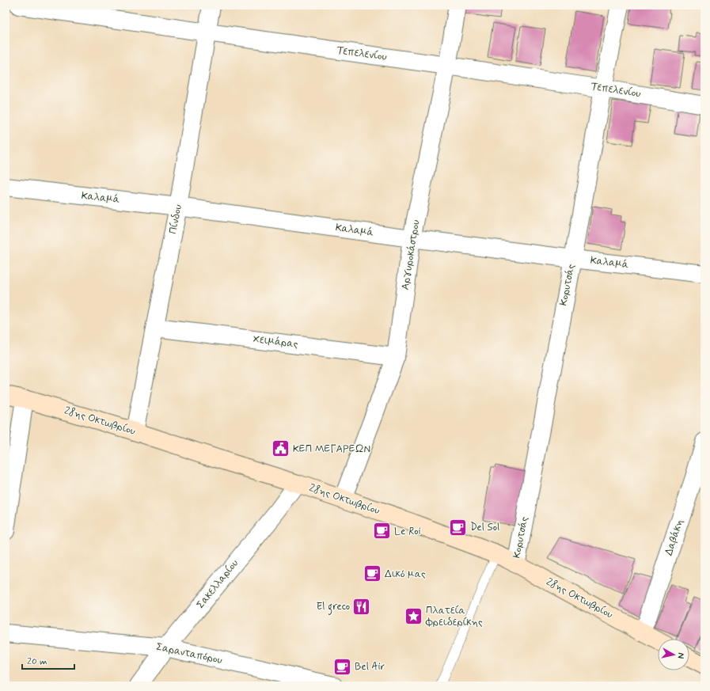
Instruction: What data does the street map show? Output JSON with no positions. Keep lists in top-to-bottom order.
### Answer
{
  "streets": {
    "street": [
      "Τεπελενίου",
      "Καλαμά",
      "Πίνδου",
      "Αργυροκάστρου",
      "Κορυτσάς",
      "Χειμάρας",
      "28ης Οκτωβρίου",
      "Δαβάκη",
      "Σακελλαρίου",
      "Σαρανταπόρου"
    ]
  },
  "crossings": [
    ["Τεπελενίου", "Πίνδου"],
    ["Τεπελενίου", "Αργυροκάστρου"],
    ["Τεπελενίου", "Κορυτσάς"],
    ["Καλαμά", "Πίνδου"],
    ["Καλαμά", "Αργυροκάστρου"],
    ["Καλαμά", "Κορυτσάς"],
    ["Πίνδου", "Χειμάρας"],
    ["Πίνδου", "28ης Οκτωβρίου"],
    ["Αργυροκάστρου", "Χειμάρας"],
    ["Αργυροκάστρου", "28ης Οκτωβρίου"],
    ["Κορυτσάς", "28ης Οκτωβρίου"],
    ["28ης Οκτωβρίου", "Δαβάκη"],
    ["28ης Οκτωβρίου", "Σακελλαρίου"],
    ["Σακελλαρίου", "Σαρανταπόρου"]
  ],
  "places": {
    "public building": ["ΚΕΠ ΜΕΓΑΡΕΩΝ"],
    "cafe": [
      "Del Sol",
      "Le Roi",
      "Δικό μας",
      "Bel Air"
    ],
    "restaurant": ["El greco"],
    "place": ["Πλατεία Φρειδερίκης"]
  },
  "scale_bar": "20 m",
  "north": "right"
}
